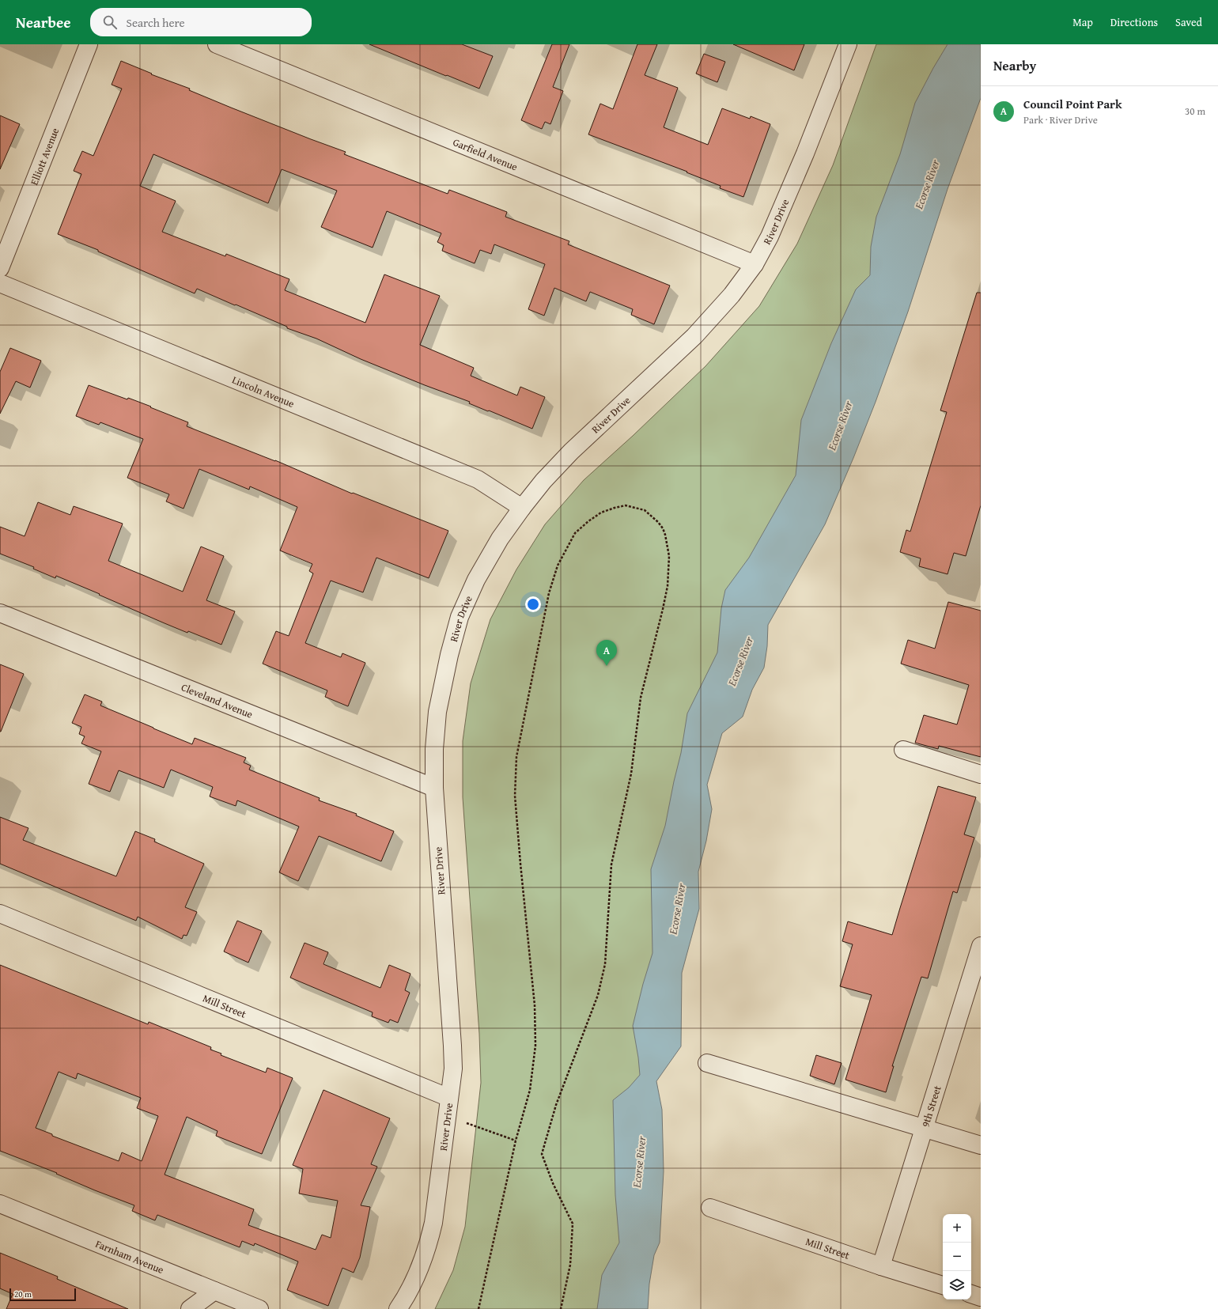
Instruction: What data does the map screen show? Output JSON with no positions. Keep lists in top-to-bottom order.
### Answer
{
  "streets": {
    "street": [
      "Garfield Avenue",
      "Elliott Avenue",
      "River Drive",
      "Lincoln Avenue",
      "Cleveland Avenue",
      "Mill Street",
      "9th Street",
      "Farnham Avenue"
    ]
  },
  "crossings": [
    ["Garfield Avenue", "River Drive"],
    ["River Drive", "Lincoln Avenue"],
    ["River Drive", "Cleveland Avenue"],
    ["River Drive", "Mill Street"],
    ["Mill Street", "9th Street"]
  ],
  "water": ["Ecorse River"],
  "scale_bar": "20 m",
  "page": {
    "header": "Nearbee",
    "search": "Search here",
    "nav": ["Map", "Directions", "Saved"],
    "heading": "Nearby",
    "list": [
      {
        "mark": "A",
        "name": "Council Point Park",
        "note": "Park · River Drive",
        "value": "30 m"
      }
    ],
    "pins": "A",
    "map_buttons": ["+", "−"],
    "scale": "20 m"
  }
}
